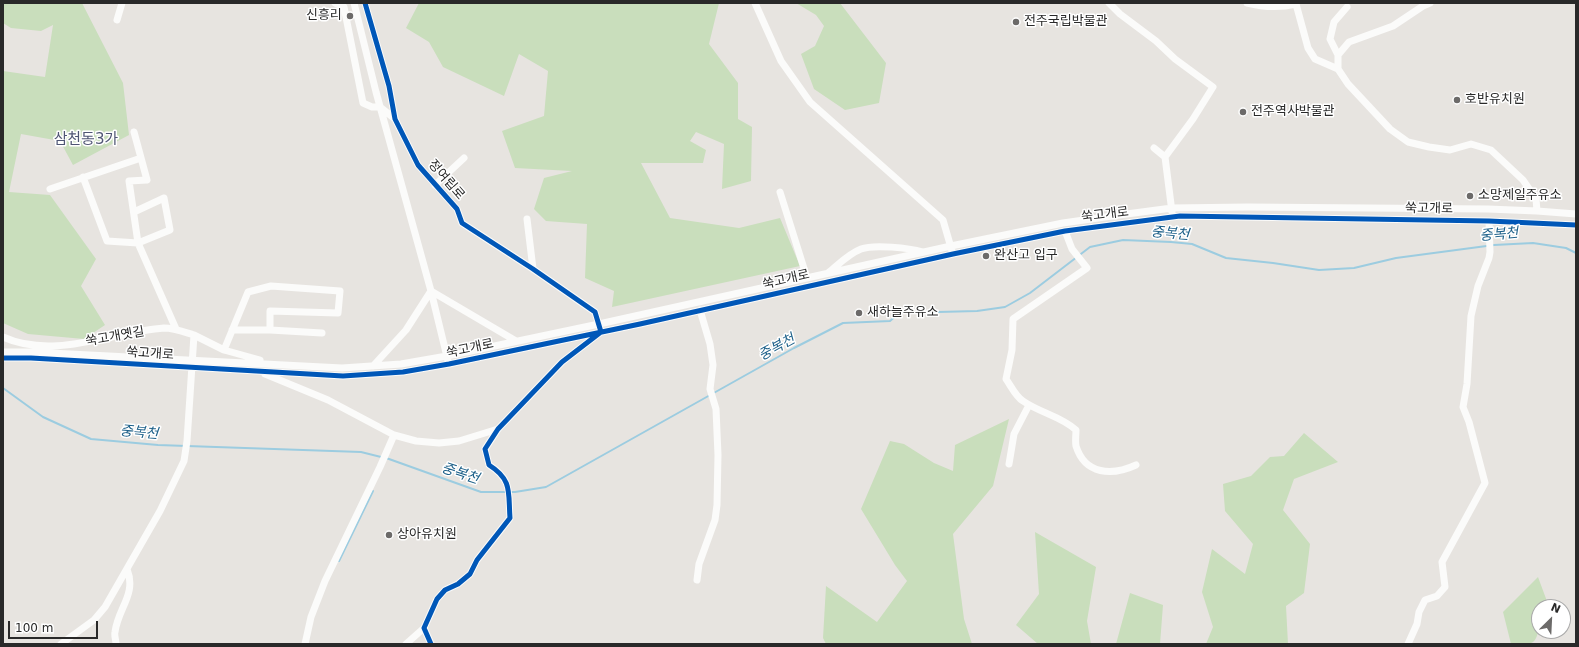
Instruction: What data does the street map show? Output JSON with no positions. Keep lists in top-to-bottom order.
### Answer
{
  "streets": {
    "street": ["정여립로", "쑥고개로", "쑥고개옛길"]
  },
  "crossings": [
    ["정여립로", "쑥고개로"],
    ["쑥고개로", "쑥고개옛길"]
  ],
  "districts": ["삼천동3가"],
  "water": ["중복천"],
  "places": [
    "신흥리",
    "전주국립박물관",
    "호반유치원",
    "전주역사박물관",
    "소망제일주유소",
    "완산고 입구",
    "새하늘주유소",
    "상아유치원"
  ],
  "scale_bar": "100 m",
  "north": "top right"
}
